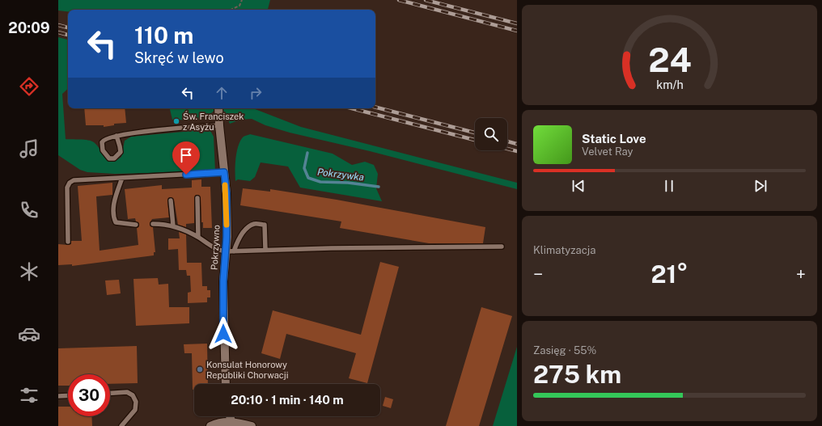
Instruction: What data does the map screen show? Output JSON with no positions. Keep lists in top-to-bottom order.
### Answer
{
  "streets": {
    "street": ["Pokrzywno"]
  },
  "water": ["Pokrzywka"],
  "places": ["Św. Franciszek z Asyżu", "Konsulat Honorowy Republiki Chorwacji"],
  "page": {
    "tabs": "20:09",
    "turn": ["110 m", "Skręć w lewo"],
    "song": ["Static Love", "Velvet Ray"],
    "tile": [
      "Klimatyzacja",
      ["Zasięg · 55%", "275 km"]
    ],
    "heat": ["−", "21°", "+"],
    "limit": "30",
    "trip": "20:10 · 1 min · 140 m",
    "gauge": ["24", "km/h"]
  }
}
